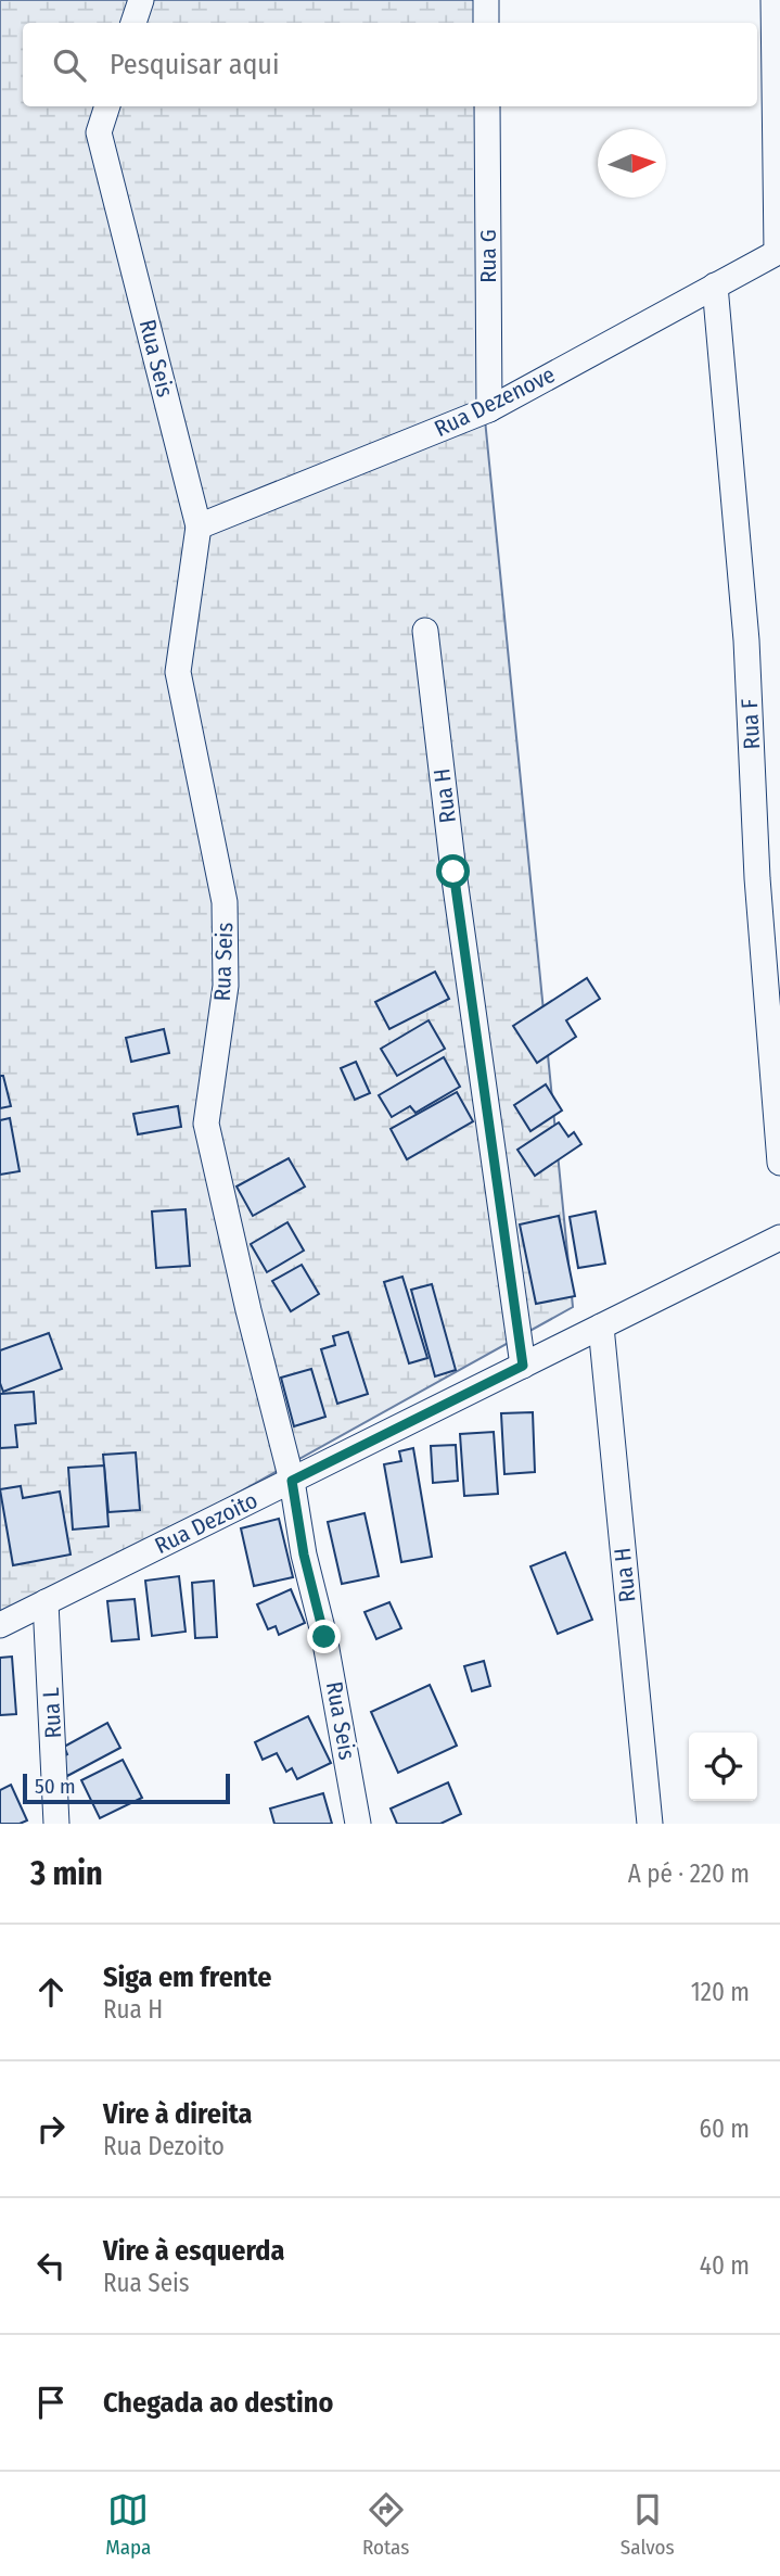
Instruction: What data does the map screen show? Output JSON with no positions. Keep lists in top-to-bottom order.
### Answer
{
  "streets": {
    "street": [
      "Rua G",
      "Rua Seis",
      "Rua Dezenove",
      "Rua F",
      "Rua H",
      "Rua Dezoito",
      "Rua L"
    ]
  },
  "crossings": [
    ["Rua G", "Rua Dezenove"],
    ["Rua Seis", "Rua Dezenove"],
    ["Rua Seis", "Rua Dezoito"],
    ["Rua Dezenove", "Rua F"],
    ["Rua H", "Rua Dezoito"],
    ["Rua Dezoito", "Rua L"]
  ],
  "scale_bar": "50 m",
  "north": "right",
  "page": {
    "search": "Pesquisar aqui",
    "scale": "50 m",
    "heading": ["3 min", "A pé · 220 m"],
    "list": [
      ["Siga em frente", "Rua H", "120 m"],
      ["Vire à direita", "Rua Dezoito", "60 m"],
      ["Vire à esquerda", "Rua Seis", "40 m"],
      "Chegada ao destino"
    ],
    "nav": ["Mapa", "Rotas", "Salvos"]
  }
}
